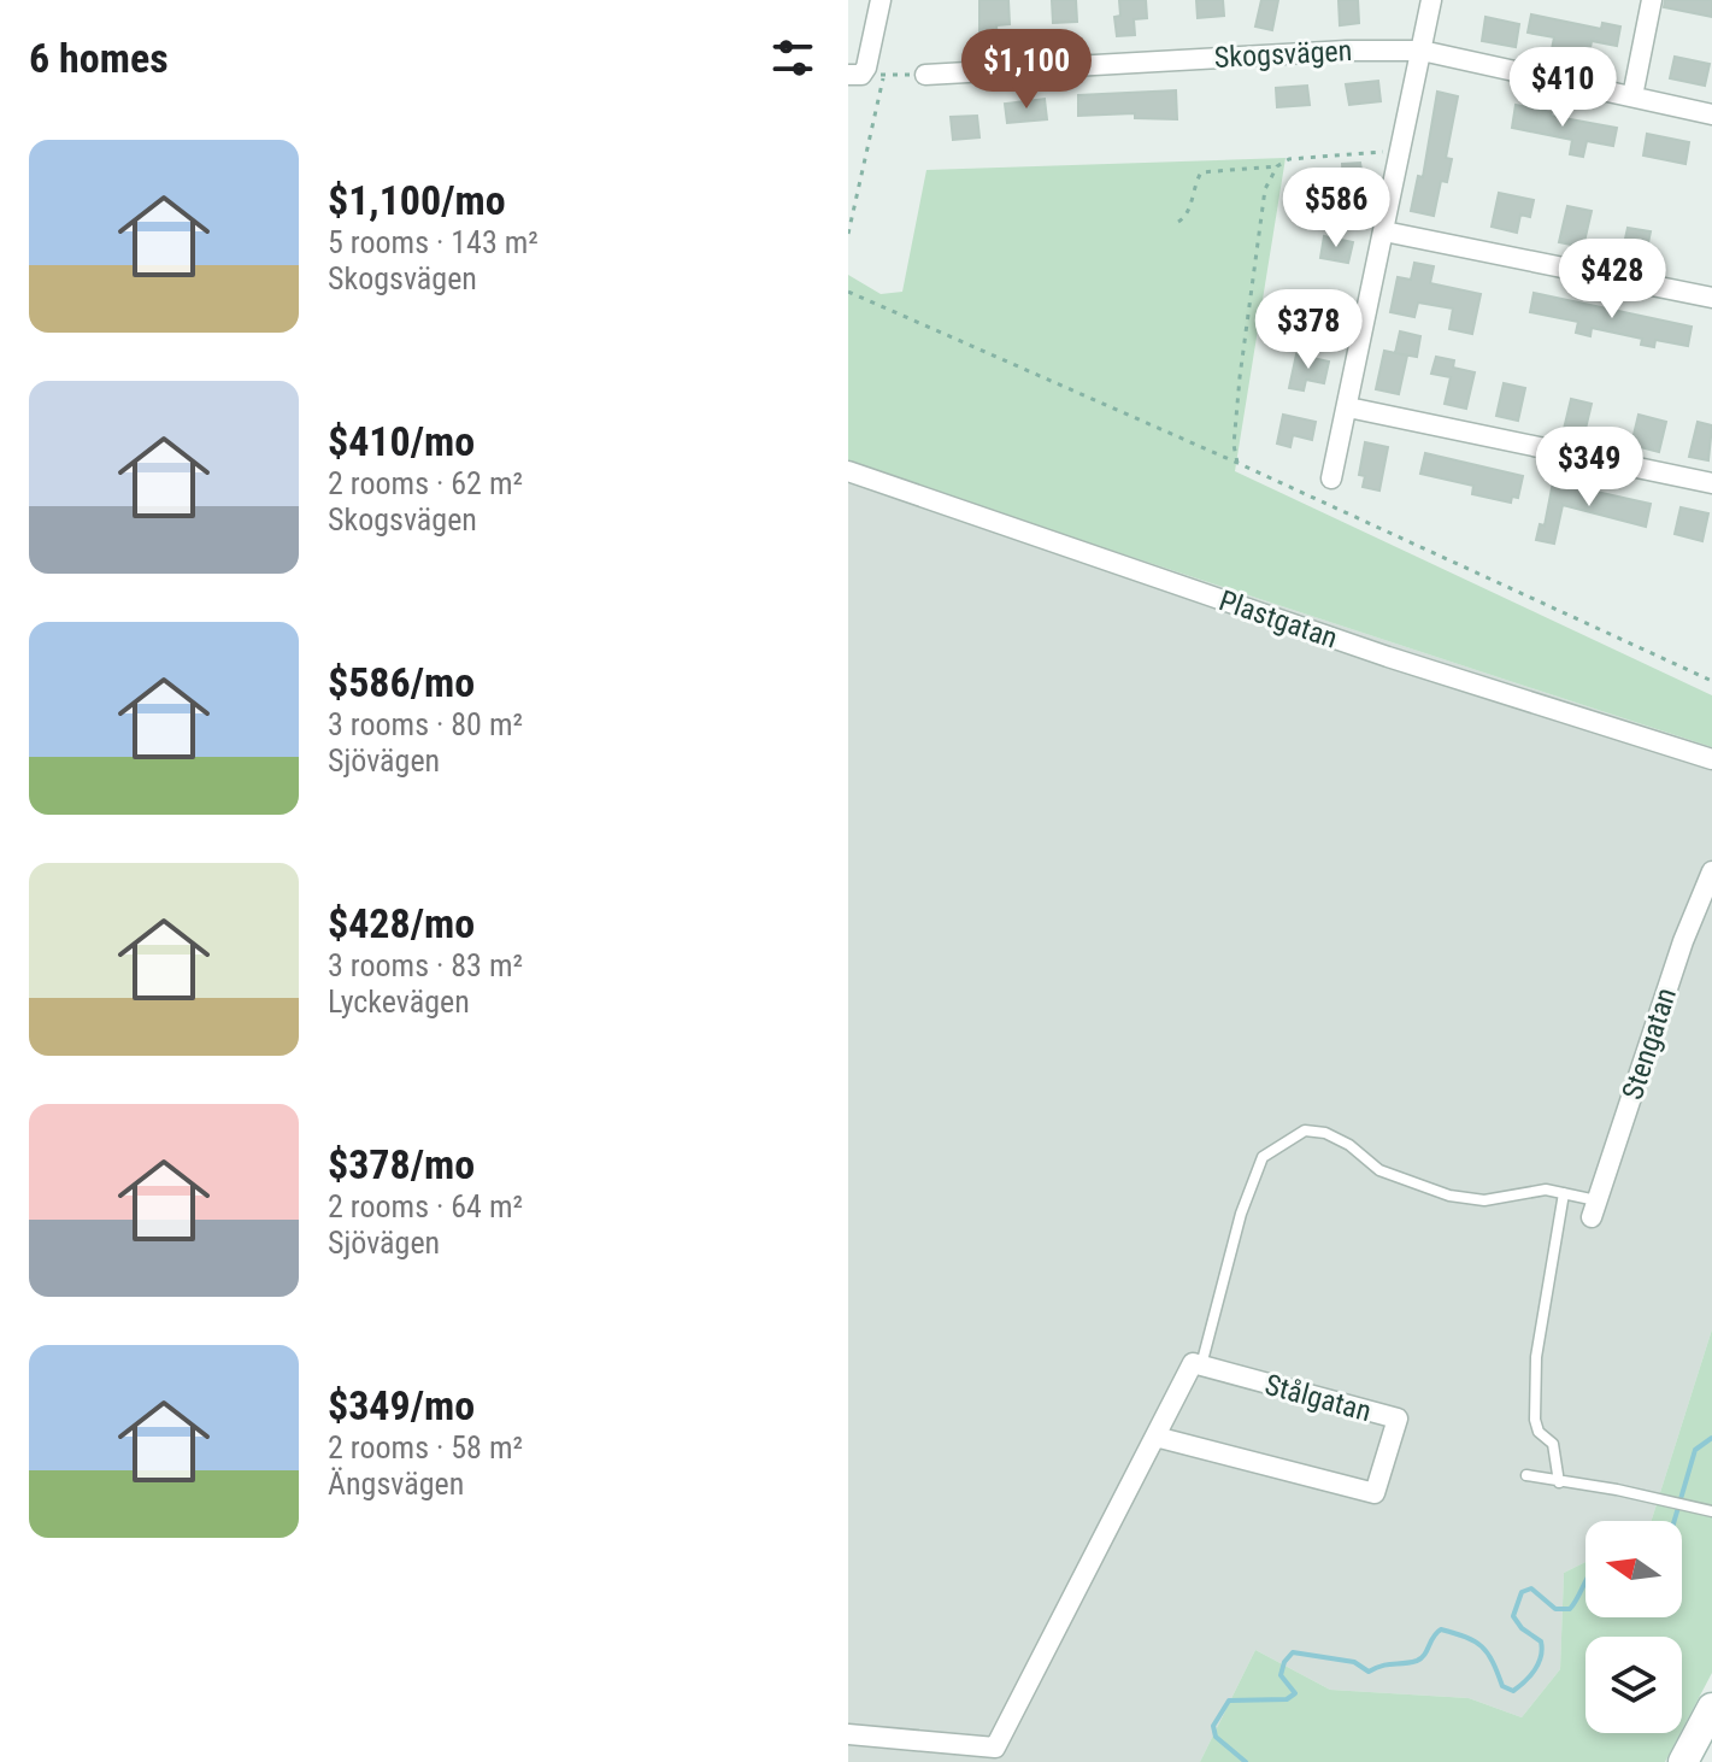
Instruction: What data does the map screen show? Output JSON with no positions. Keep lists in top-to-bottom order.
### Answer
{
  "streets": {
    "street": [
      "Skogsvägen",
      "Plastgatan",
      "Stengatan",
      "Stålgatan"
    ]
  },
  "north": "left",
  "page": {
    "heading": "6 homes",
    "price": [
      "$1,100",
      "$410",
      "$586",
      "$428",
      "$378",
      "$349"
    ],
    "list": [
      {
        "name": "$1,100/mo",
        "note": "5 rooms · 143 m² · Skogsvägen"
      },
      {
        "name": "$410/mo",
        "note": "2 rooms · 62 m² · Skogsvägen"
      },
      {
        "name": "$586/mo",
        "note": "3 rooms · 80 m² · Sjövägen"
      },
      {
        "name": "$428/mo",
        "note": "3 rooms · 83 m² · Lyckevägen"
      },
      {
        "name": "$378/mo",
        "note": "2 rooms · 64 m² · Sjövägen"
      },
      {
        "name": "$349/mo",
        "note": "2 rooms · 58 m² · Ängsvägen"
      }
    ]
  }
}
